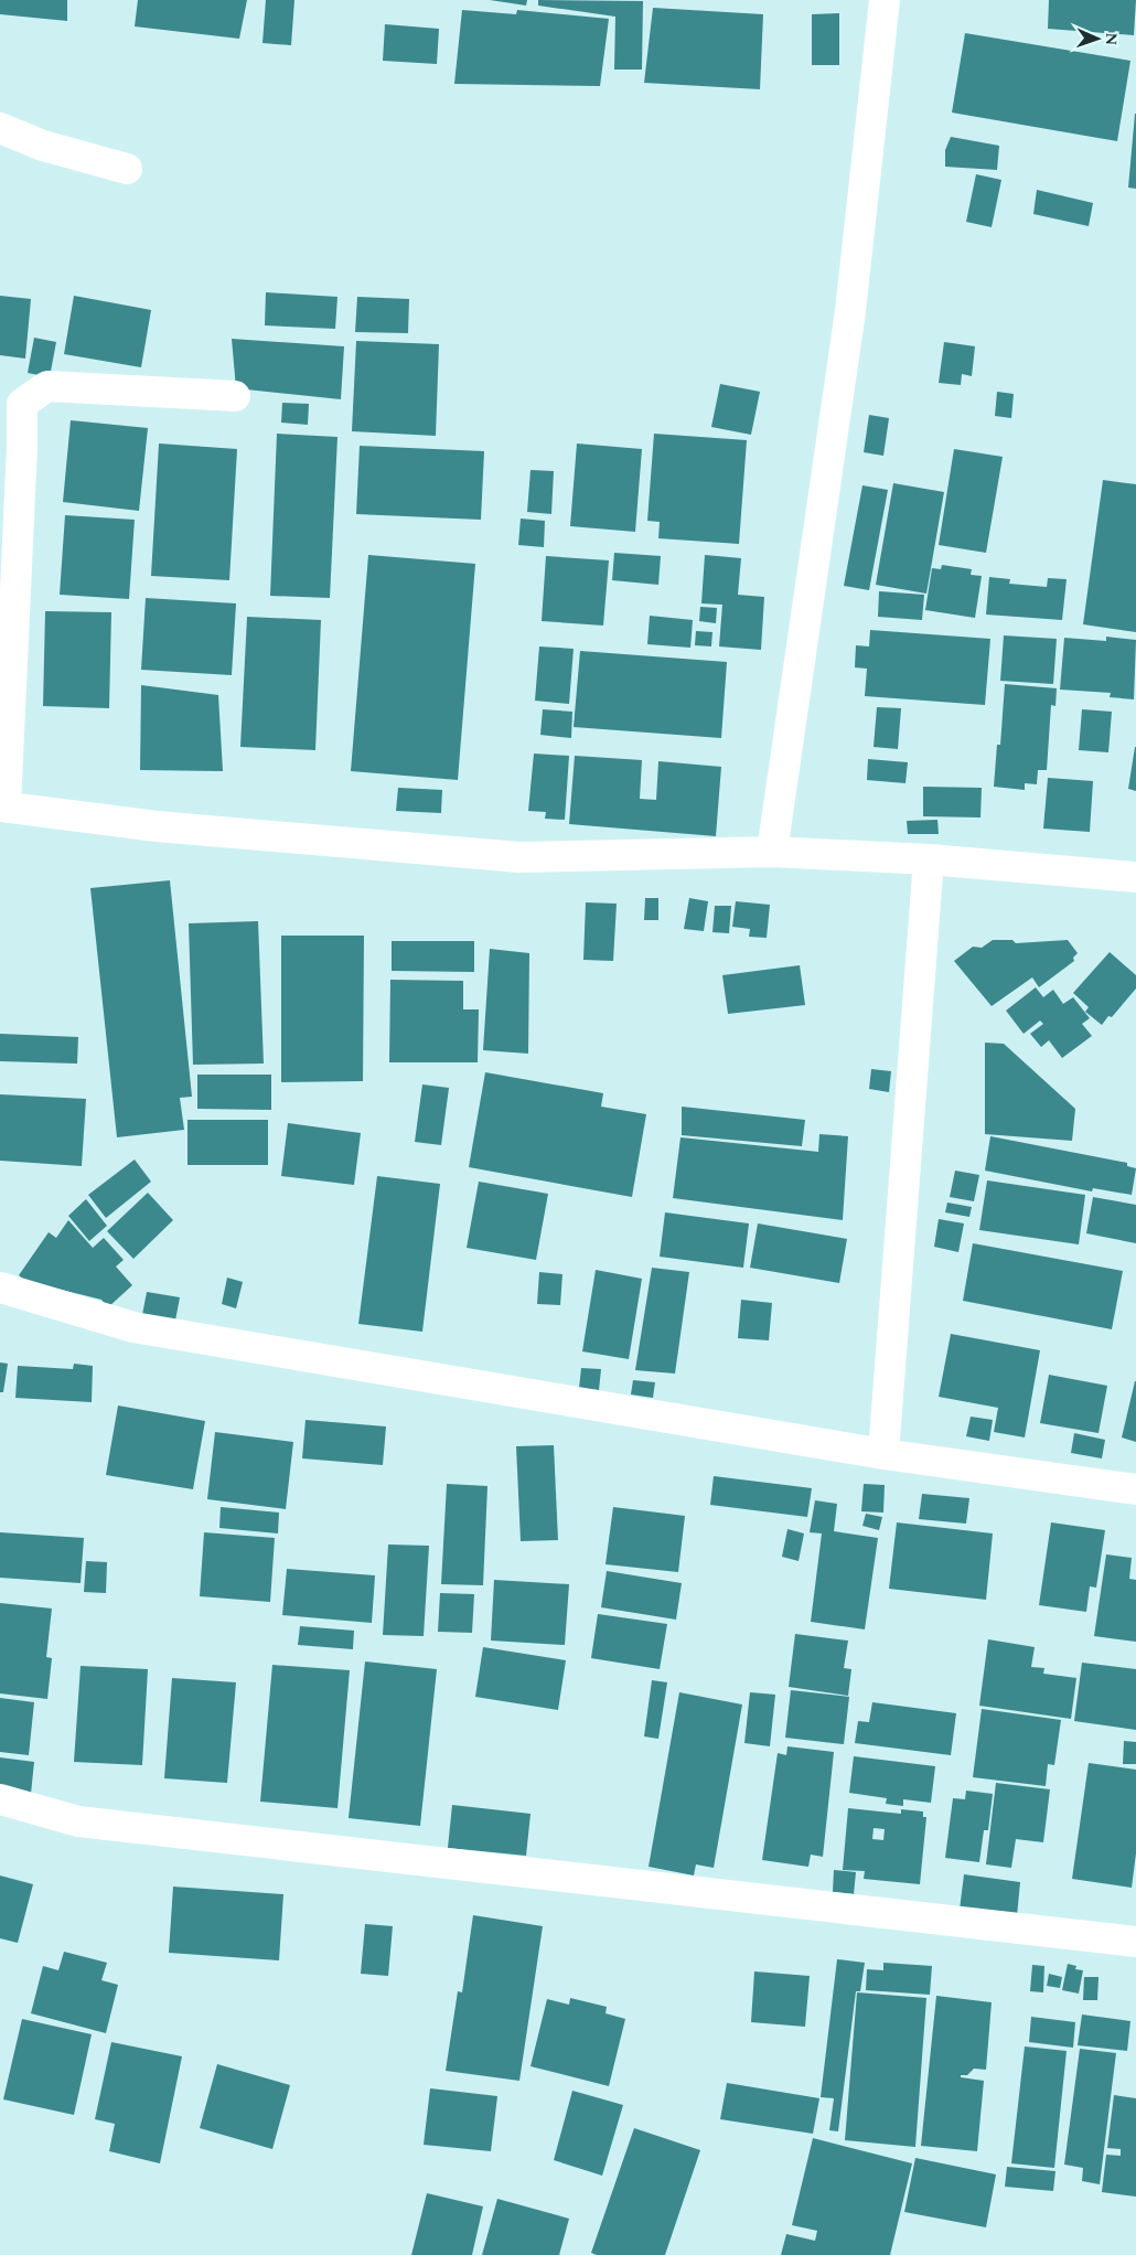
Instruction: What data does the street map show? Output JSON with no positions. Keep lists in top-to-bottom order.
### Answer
{
  "north": "right"
}
